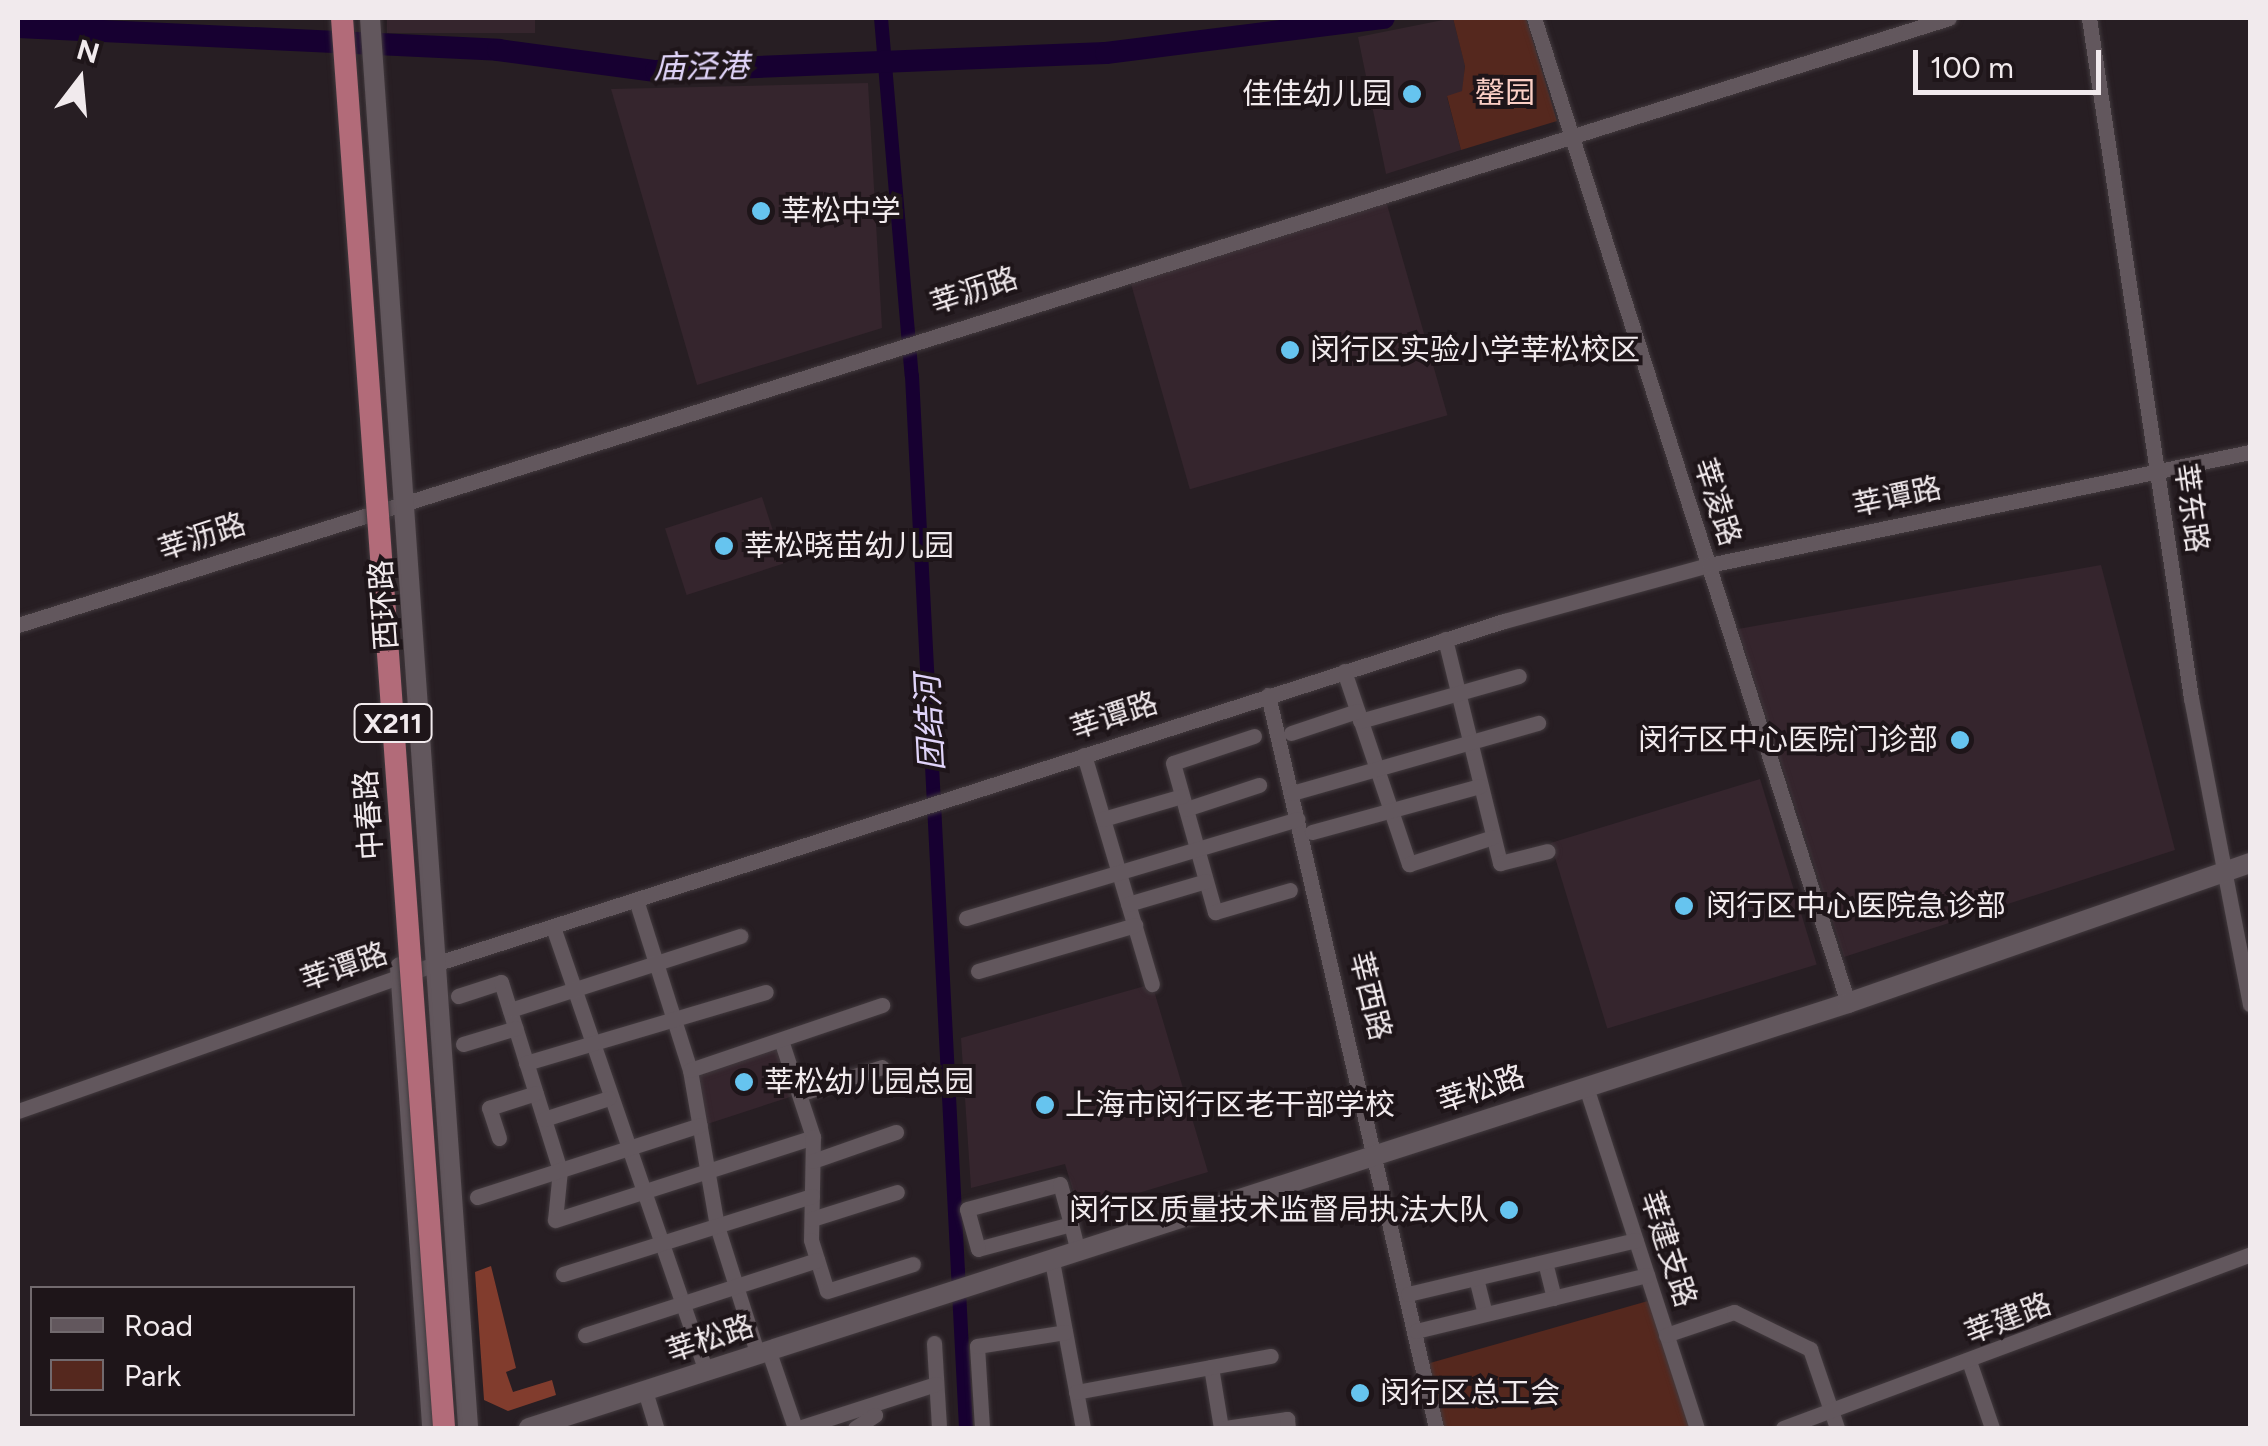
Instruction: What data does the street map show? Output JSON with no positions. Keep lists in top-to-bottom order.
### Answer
{
  "streets": {
    "main road": [
      "西环路",
      "X211",
      "中春路",
      "莘松路"
    ],
    "street": [
      "莘沥路",
      "莘谭路",
      "莘凌路",
      "莘东路",
      "莘西路",
      "莘建支路",
      "莘建路"
    ]
  },
  "crossings": [
    ["莘沥路", "莘凌路"],
    ["莘沥路", "西环路"],
    ["莘谭路", "莘凌路"],
    ["莘谭路", "莘东路"],
    ["莘谭路", "西环路"],
    ["莘谭路", "莘西路"],
    ["莘凌路", "莘松路"],
    ["莘东路", "莘松路"],
    ["西环路", "中春路"],
    ["莘西路", "莘松路"],
    ["莘松路", "莘建支路"]
  ],
  "water": ["庙泾港", "团结河"],
  "parks": ["罄园"],
  "places": [
    "佳佳幼儿园",
    "莘松中学",
    "闵行区实验小学莘松校区",
    "莘松晓苗幼儿园",
    "闵行区中心医院门诊部",
    "闵行区中心医院急诊部",
    "莘松幼儿园总园",
    "上海市闵行区老干部学校",
    "闵行区质量技术监督局执法大队",
    "闵行区总工会"
  ],
  "legend": ["Road", "Park"],
  "scale_bar": "100 m",
  "north": "top"
}
